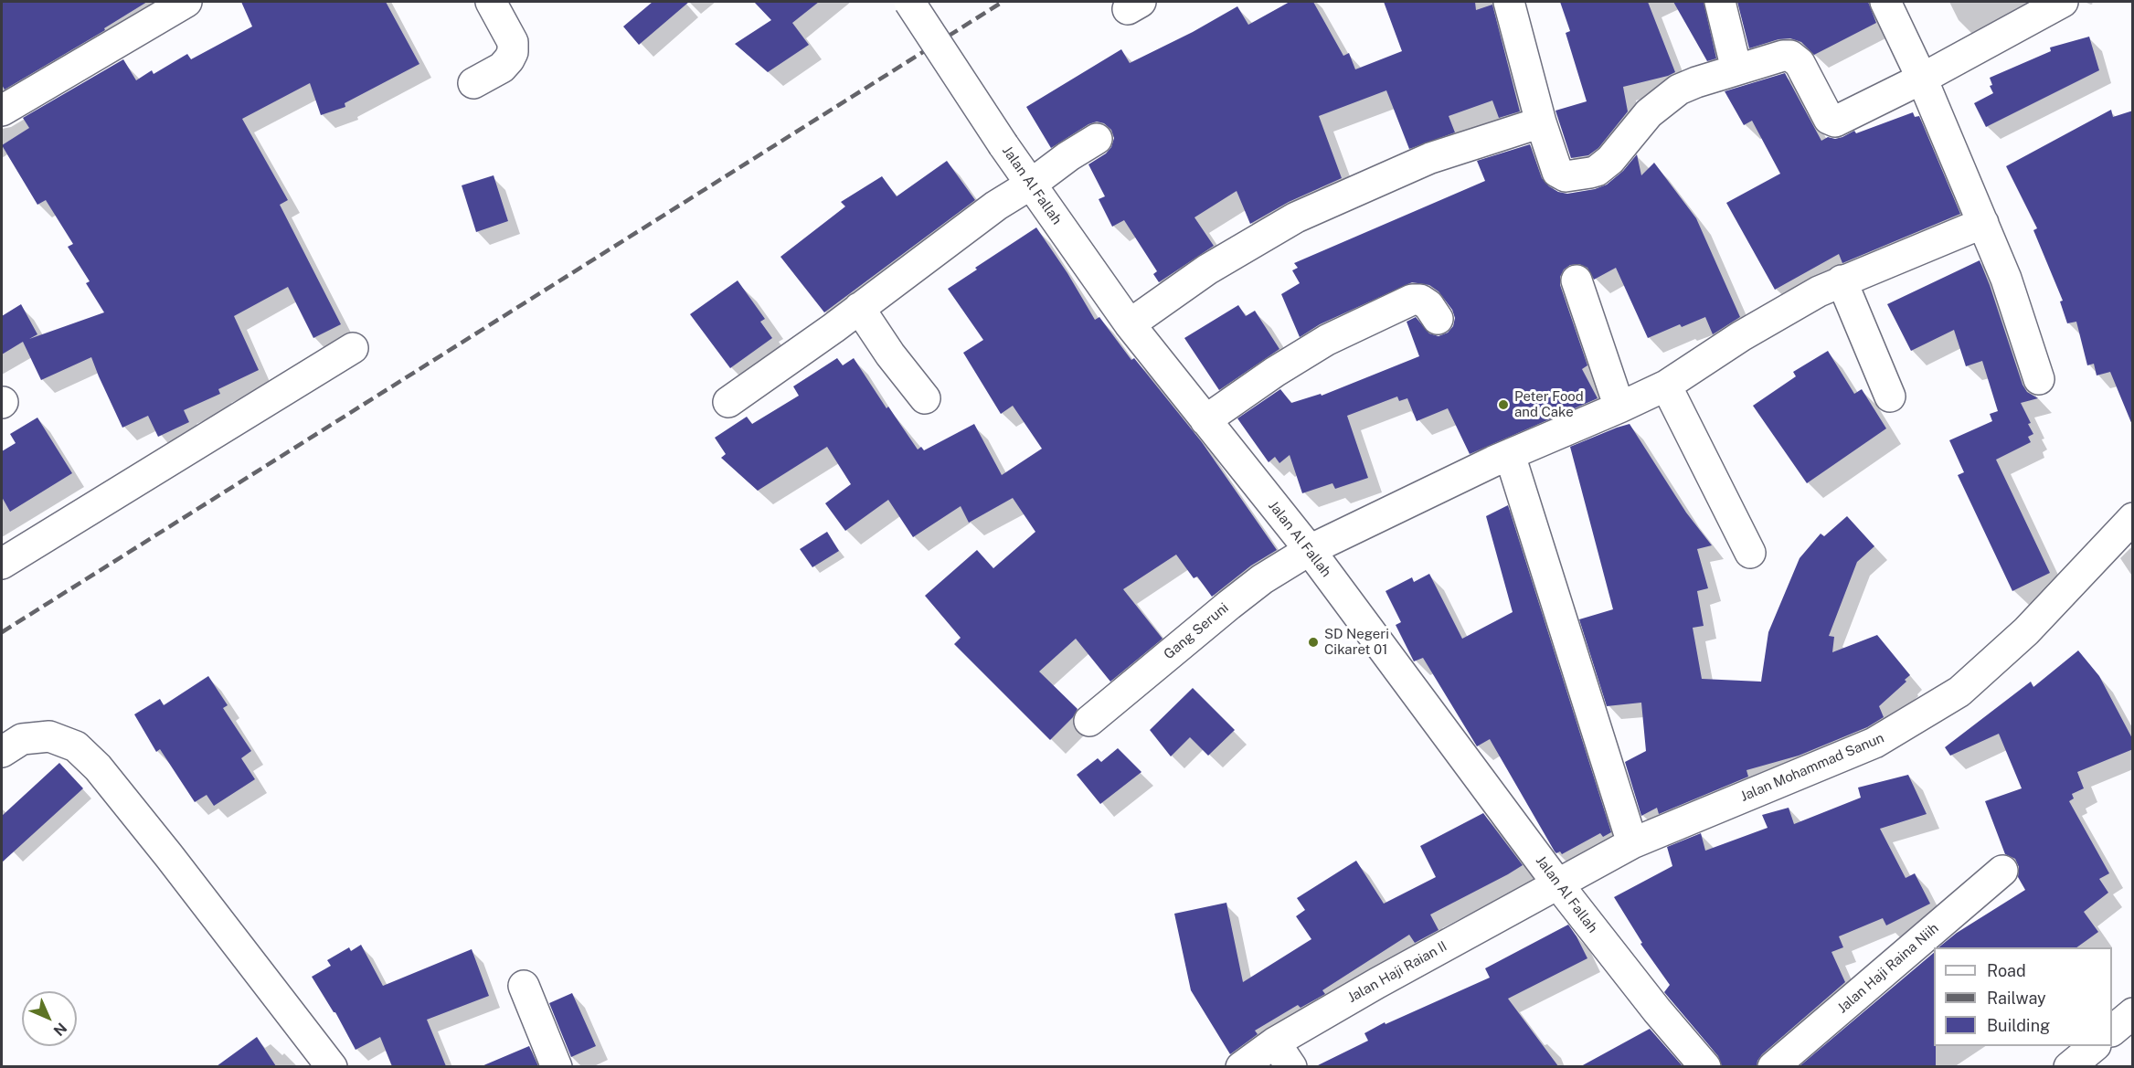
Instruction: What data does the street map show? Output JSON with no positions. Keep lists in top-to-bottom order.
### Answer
{
  "streets": {
    "street": [
      "Jalan Al Fallah",
      "Gang Seruni",
      "Jalan Mohammad Sanun",
      "Jalan Haji Raina Niih",
      "Jalan Haji Raian II"
    ]
  },
  "crossings": [
    ["Jalan Al Fallah", "Gang Seruni"],
    ["Jalan Al Fallah", "Jalan Mohammad Sanun"],
    ["Jalan Al Fallah", "Jalan Haji Raian II"],
    ["Jalan Mohammad Sanun", "Jalan Haji Raian II"]
  ],
  "places": ["Peter Food and Cake", "SD Negeri Cikaret 01"],
  "legend": ["Road", "Railway", "Building"],
  "north": "bottom right"
}
